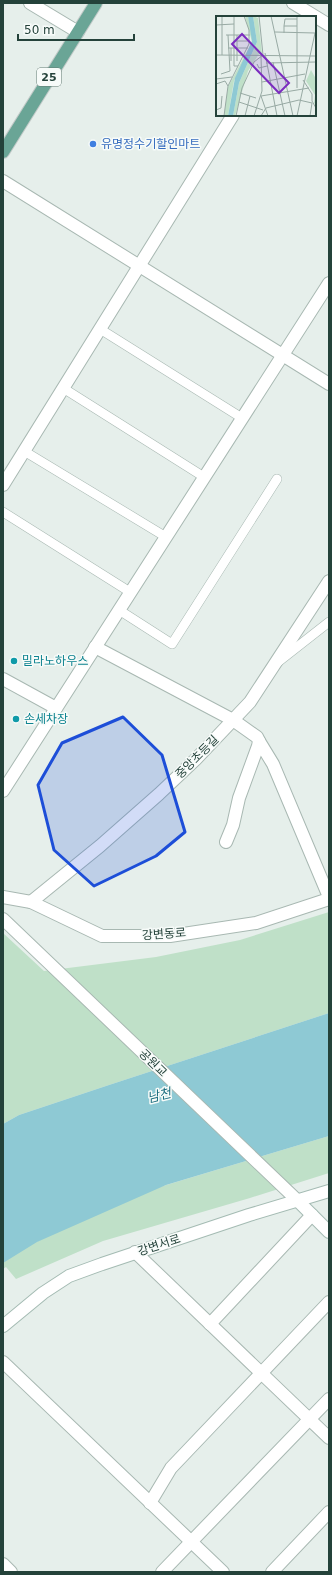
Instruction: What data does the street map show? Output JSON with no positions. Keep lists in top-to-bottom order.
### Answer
{
  "streets": {
    "main road": ["25"],
    "street": [
      "중앙초등길",
      "강변동로",
      "공원교",
      "강변서로"
    ]
  },
  "crossings": [
    ["중앙초등길", "강변동로"],
    ["공원교", "강변서로"]
  ],
  "water": ["남천"],
  "places": ["유명정수기할인마트", "밀라노하우스", "손세차장"],
  "scale_bar": "50 m"
}
